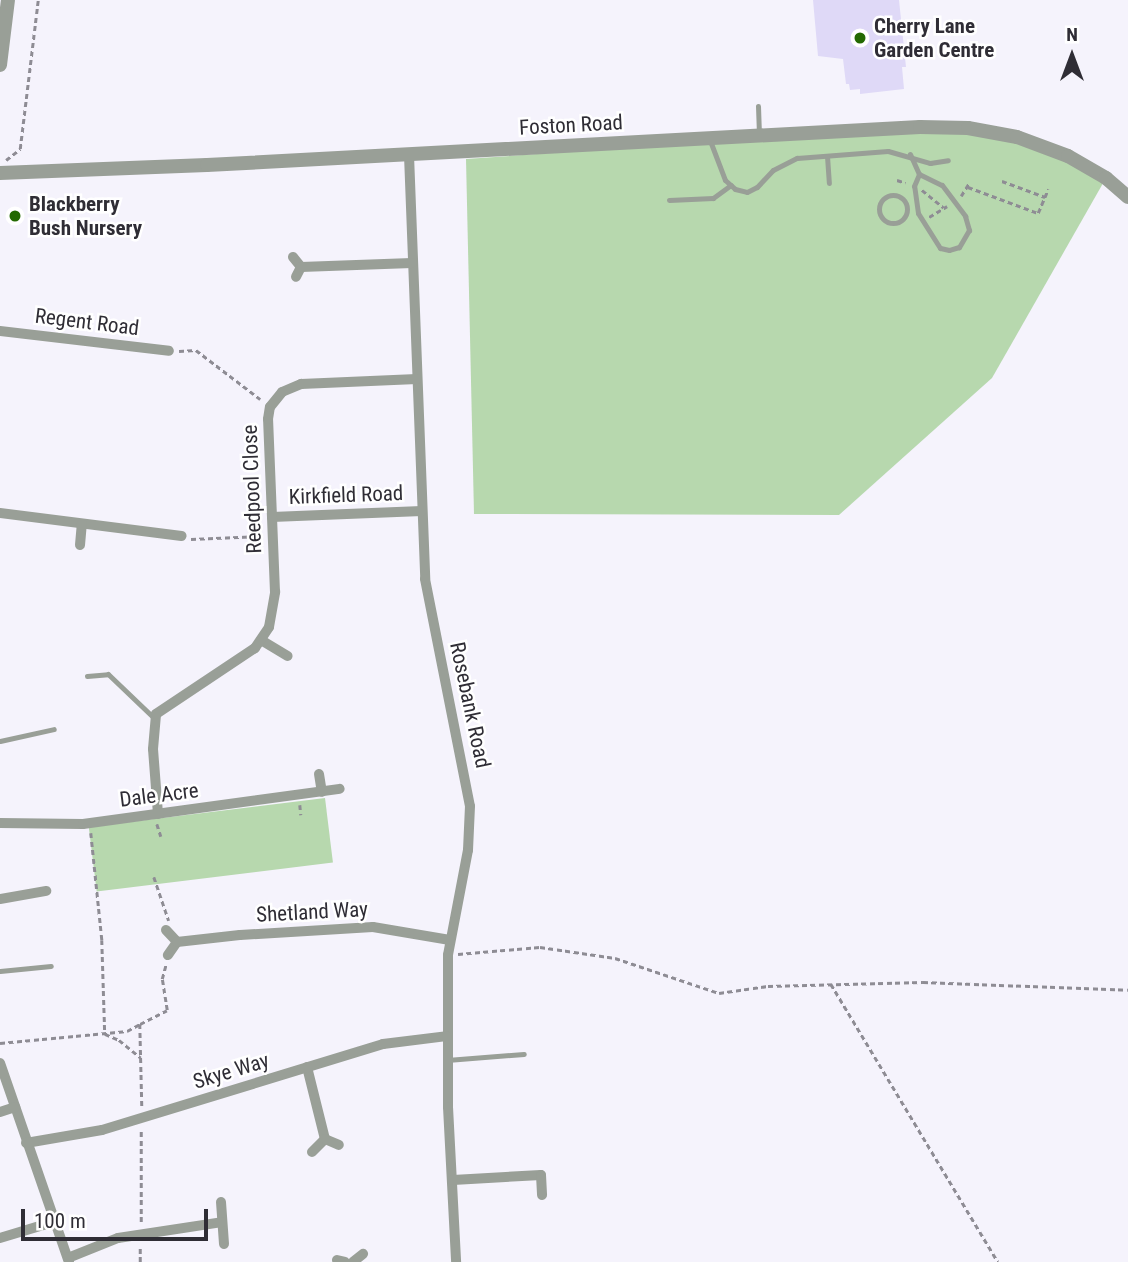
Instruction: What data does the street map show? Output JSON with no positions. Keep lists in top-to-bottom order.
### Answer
{
  "streets": {
    "street": [
      "Foston Road",
      "Regent Road",
      "Reedpool Close",
      "Kirkfield Road",
      "Rosebank Road",
      "Dale Acre",
      "Shetland Way",
      "Skye Way"
    ]
  },
  "crossings": [
    ["Foston Road", "Rosebank Road"],
    ["Reedpool Close", "Kirkfield Road"],
    ["Reedpool Close", "Rosebank Road"],
    ["Kirkfield Road", "Rosebank Road"],
    ["Rosebank Road", "Shetland Way"],
    ["Rosebank Road", "Skye Way"]
  ],
  "places": ["Cherry Lane Garden Centre", "Blackberry Bush Nursery"],
  "scale_bar": "100 m",
  "north": "top"
}
